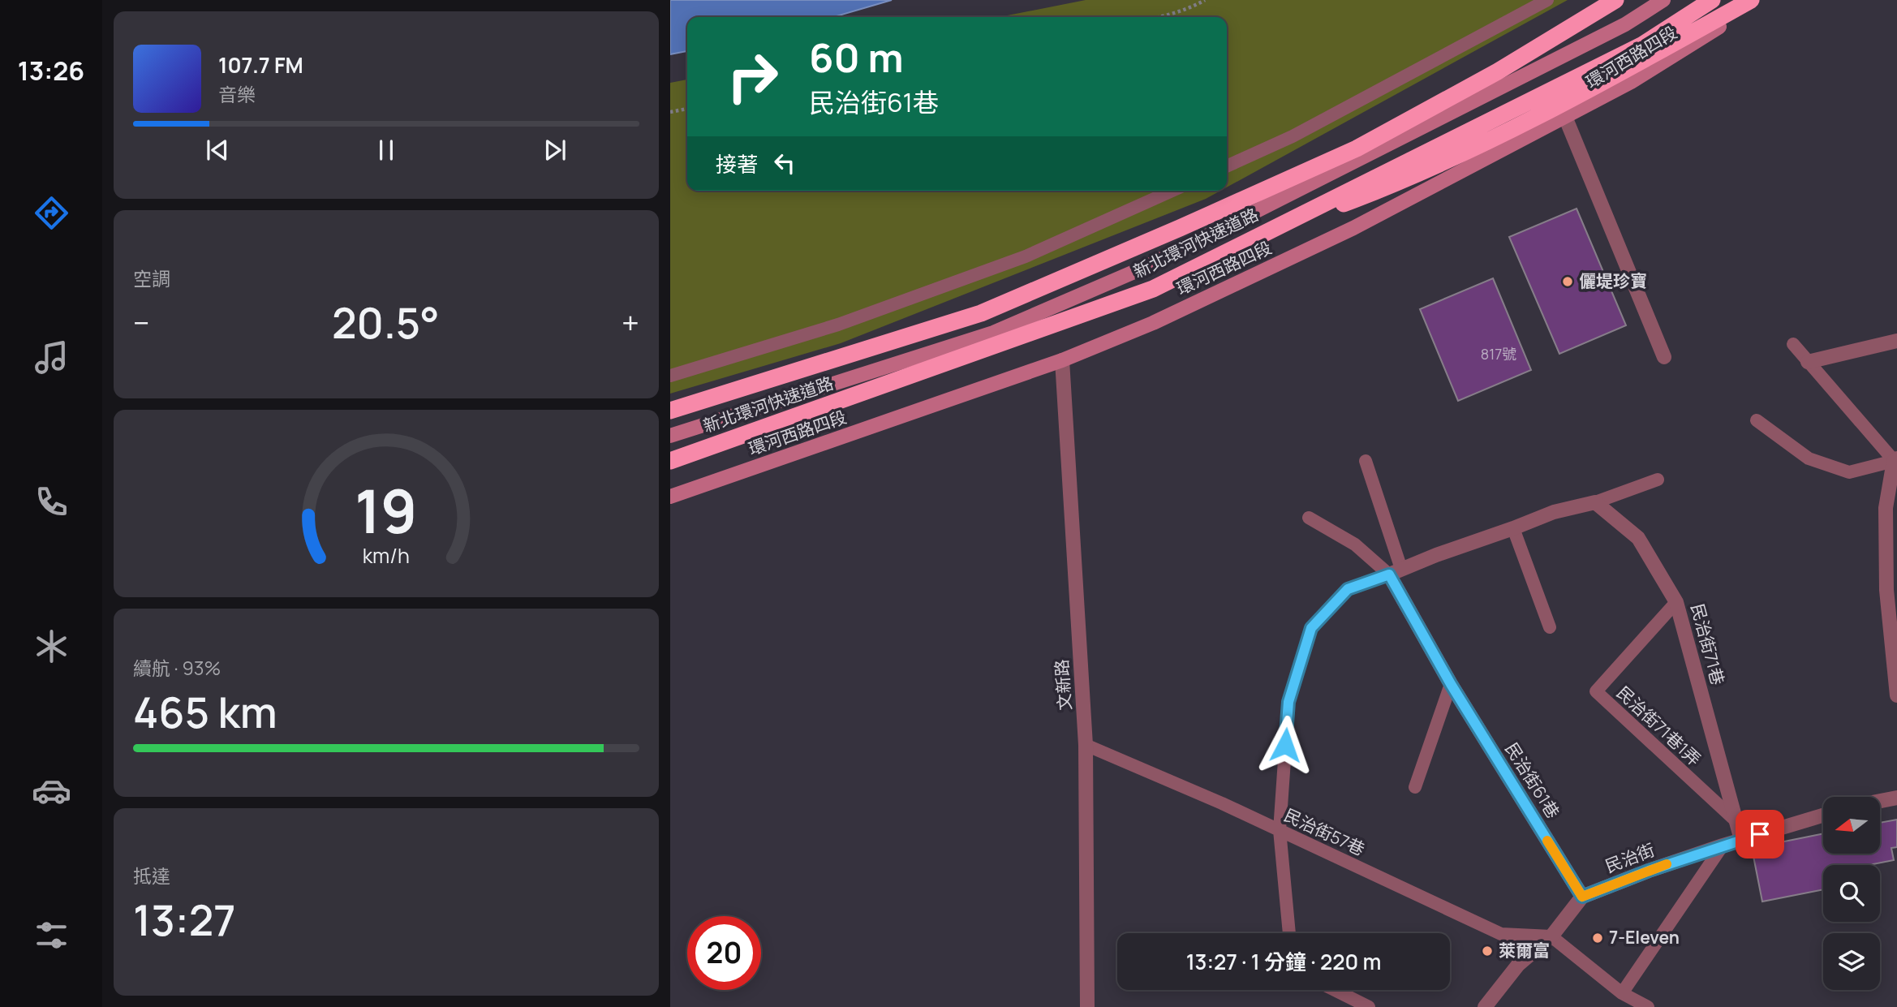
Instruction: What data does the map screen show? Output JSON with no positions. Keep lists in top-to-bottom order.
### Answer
{
  "streets": {
    "highway": ["新北環河快速道路"],
    "main road": ["環河西路四段"],
    "street": [
      "民治街71巷",
      "文新路",
      "民治街61巷",
      "民治街"
    ],
    "lane": ["民治街71巷1弄", "民治街57巷"]
  },
  "crossings": [
    ["環河西路四段", "文新路"],
    ["民治街71巷", "民治街71巷1弄"],
    ["民治街71巷", "民治街"],
    ["文新路", "民治街57巷"],
    ["民治街61巷", "民治街"]
  ],
  "places": ["儷堤珍寶", "7-Eleven", "萊爾富"],
  "house_numbers": ["817號"],
  "north": "left",
  "page": {
    "tabs": "13:26",
    "turn": ["60 m", "民治街61巷"],
    "song": ["107.7 FM", "音樂"],
    "then": "接著",
    "tile": [
      "空調",
      ["續航 · 93%", "465 km"],
      ["抵達", "13:27"]
    ],
    "heat": ["−", "20.5°", "+"],
    "limit": "20",
    "trip": "13:27 · 1 分鐘 · 220 m",
    "gauge": ["19", "km/h"]
  }
}
